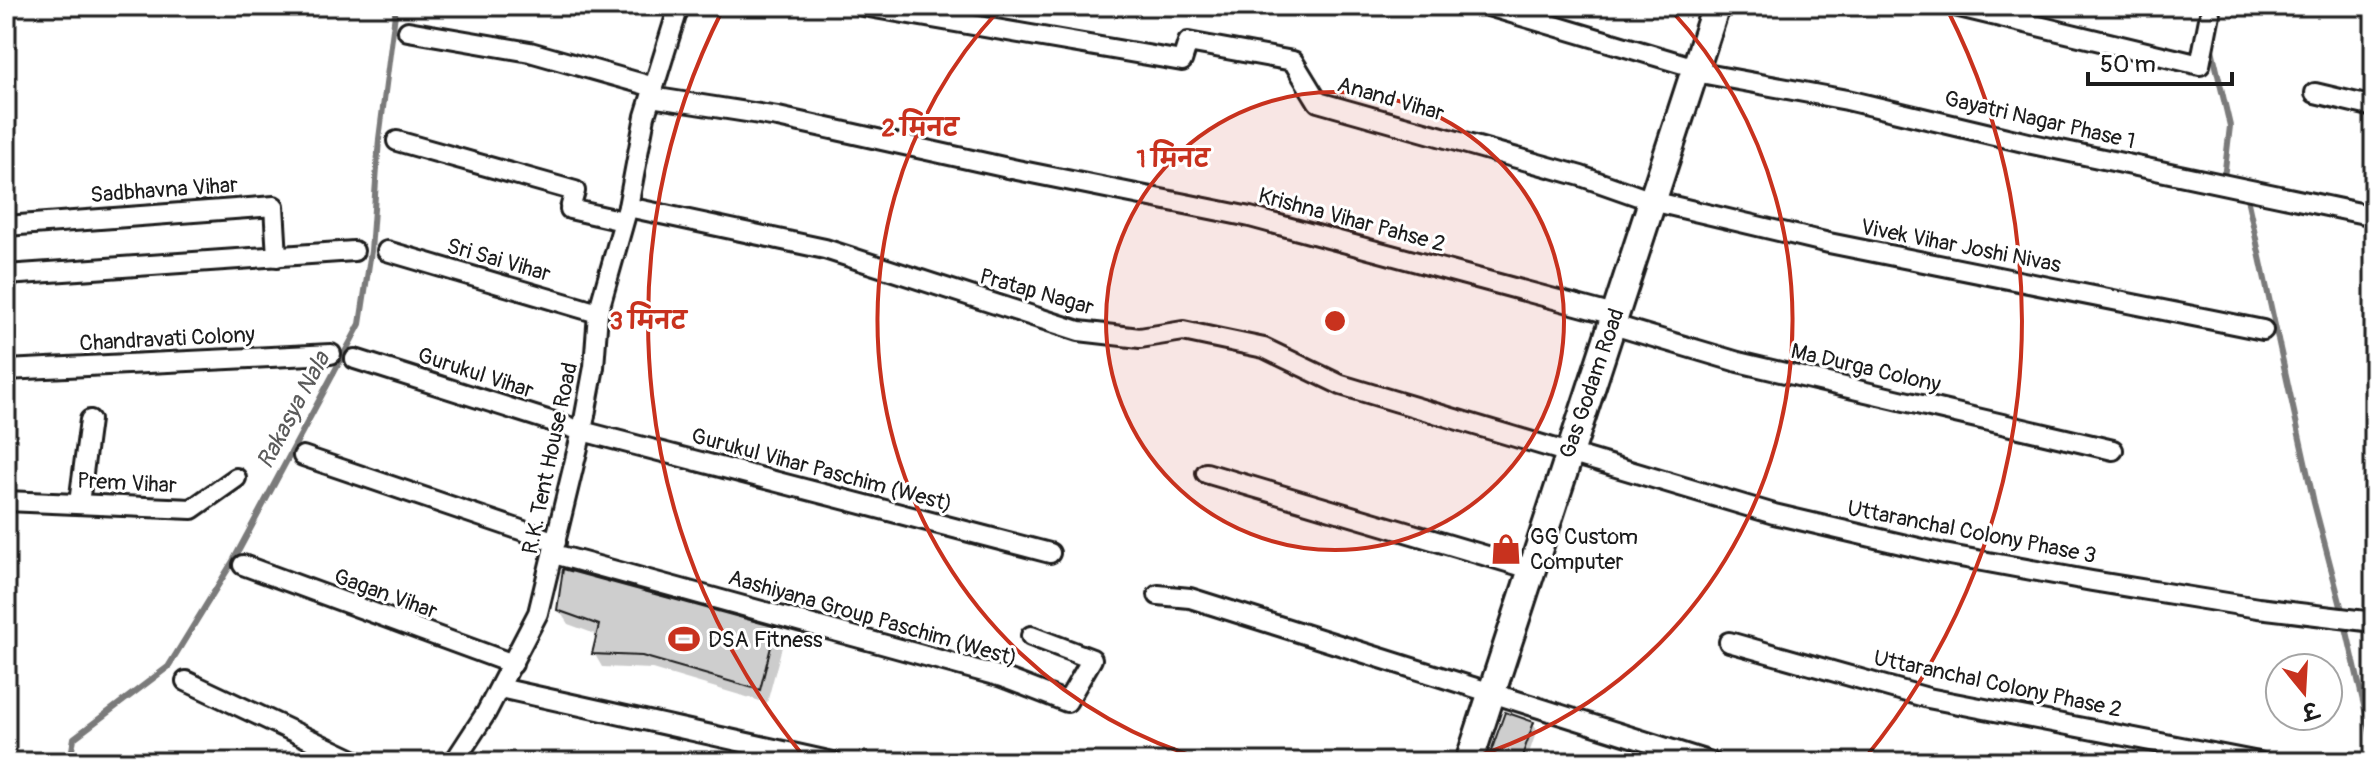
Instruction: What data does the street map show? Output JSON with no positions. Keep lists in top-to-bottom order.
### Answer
{
  "streets": {
    "main road": ["Gas Godam Road"],
    "street": [
      "Anand Vihar",
      "Gayatri Nagar Phase 1",
      "Sadbhavna Vihar",
      "Krishna Vihar Pahse 2",
      "Vivek Vihar Joshi Nivas",
      "Sri Sai Vihar",
      "Pratap Nagar",
      "Chandravati Colony",
      "Ma Durga Colony",
      "Gurukul Vihar",
      "R.K. Tent House Road",
      "Gurukul Vihar Paschim (West)",
      "Prem Vihar",
      "Uttaranchal Colony Phase 3",
      "Gagan Vihar",
      "Aashiyana Group Paschim (West)",
      "Uttaranchal Colony Phase 2"
    ]
  },
  "crossings": [
    ["Anand Vihar", "Vivek Vihar Joshi Nivas"],
    ["Anand Vihar", "Gas Godam Road"],
    ["Gayatri Nagar Phase 1", "Gas Godam Road"],
    ["Krishna Vihar Pahse 2", "Ma Durga Colony"],
    ["Krishna Vihar Pahse 2", "Gas Godam Road"],
    ["Krishna Vihar Pahse 2", "R.K. Tent House Road"],
    ["Vivek Vihar Joshi Nivas", "Gas Godam Road"],
    ["Sri Sai Vihar", "R.K. Tent House Road"],
    ["Pratap Nagar", "Gas Godam Road"],
    ["Pratap Nagar", "R.K. Tent House Road"],
    ["Pratap Nagar", "Uttaranchal Colony Phase 3"],
    ["Ma Durga Colony", "Gas Godam Road"],
    ["Gurukul Vihar", "R.K. Tent House Road"],
    ["Gurukul Vihar", "Gurukul Vihar Paschim (West)"],
    ["Gas Godam Road", "Uttaranchal Colony Phase 3"],
    ["R.K. Tent House Road", "Gurukul Vihar Paschim (West)"],
    ["R.K. Tent House Road", "Gagan Vihar"],
    ["R.K. Tent House Road", "Aashiyana Group Paschim (West)"]
  ],
  "water": ["Rakasya Nala"],
  "places": {
    "shop": ["GG Custom Computer"],
    "sports": ["DSA Fitness"]
  },
  "scale_bar": "50 m",
  "north": "bottom",
  "rings": ["2 मिनट", "1 मिनट", "3 मिनट"]
}
